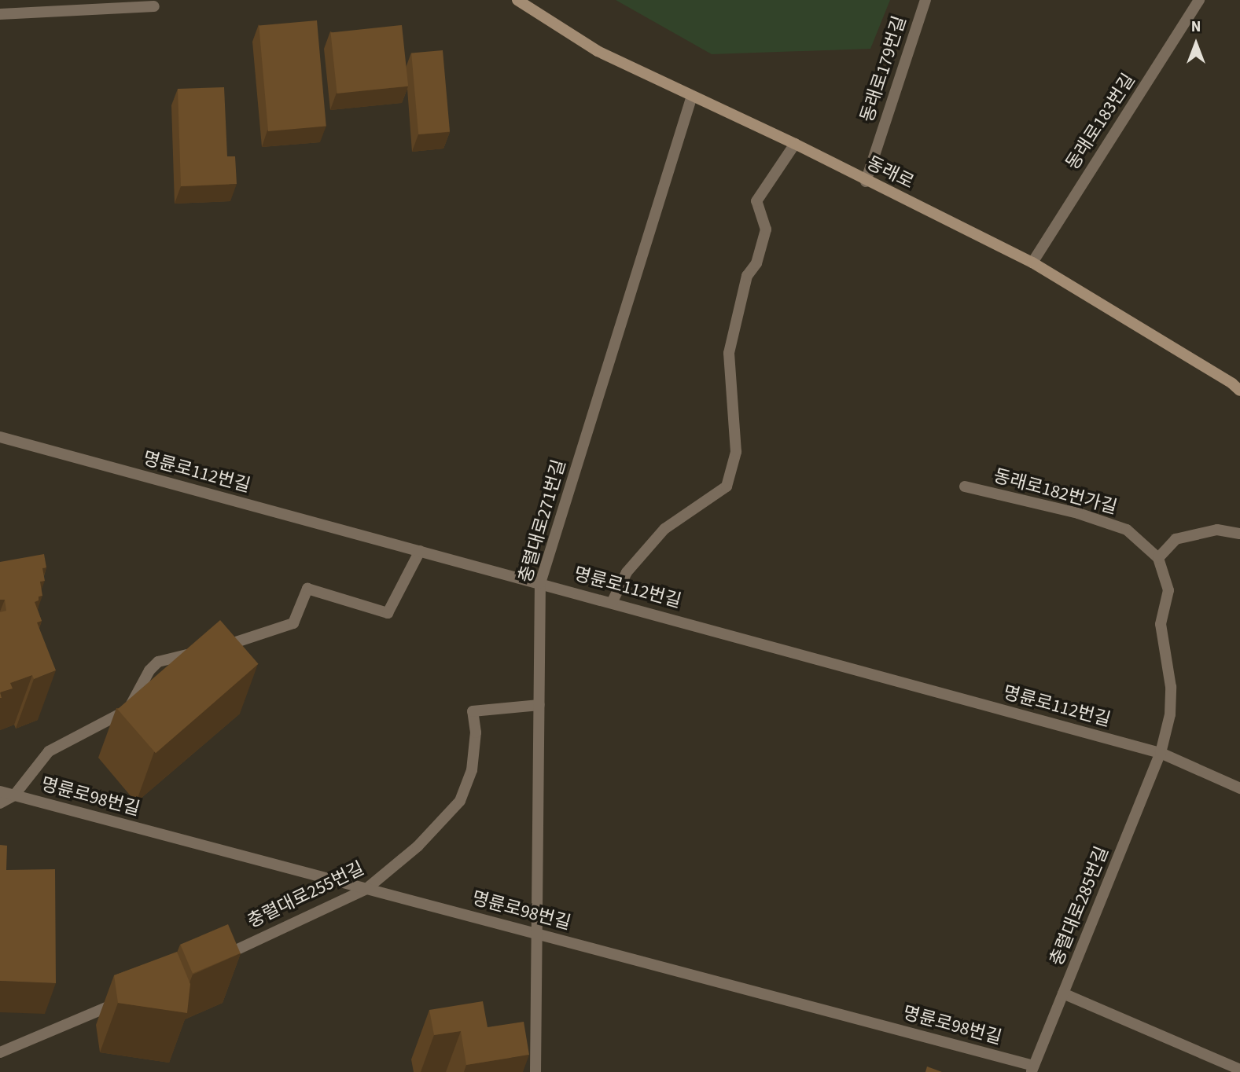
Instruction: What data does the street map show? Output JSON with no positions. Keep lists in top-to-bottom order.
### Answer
{
  "streets": {
    "main road": ["동래로"],
    "street": [
      "동래로179번길",
      "동래로183번길",
      "명륜로112번길",
      "동래로182번가길",
      "충렬대로271번길",
      "명륜로98번길",
      "충렬대로255번길",
      "충렬대로285번길"
    ]
  },
  "crossings": [
    ["동래로179번길", "동래로"],
    ["동래로183번길", "동래로"],
    ["동래로", "충렬대로271번길"],
    ["명륜로112번길", "충렬대로271번길"],
    ["명륜로112번길", "충렬대로285번길"],
    ["동래로182번가길", "충렬대로285번길"],
    ["충렬대로271번길", "명륜로98번길"],
    ["충렬대로271번길", "충렬대로255번길"],
    ["명륜로98번길", "충렬대로255번길"],
    ["명륜로98번길", "충렬대로285번길"]
  ],
  "north": "top"
}
